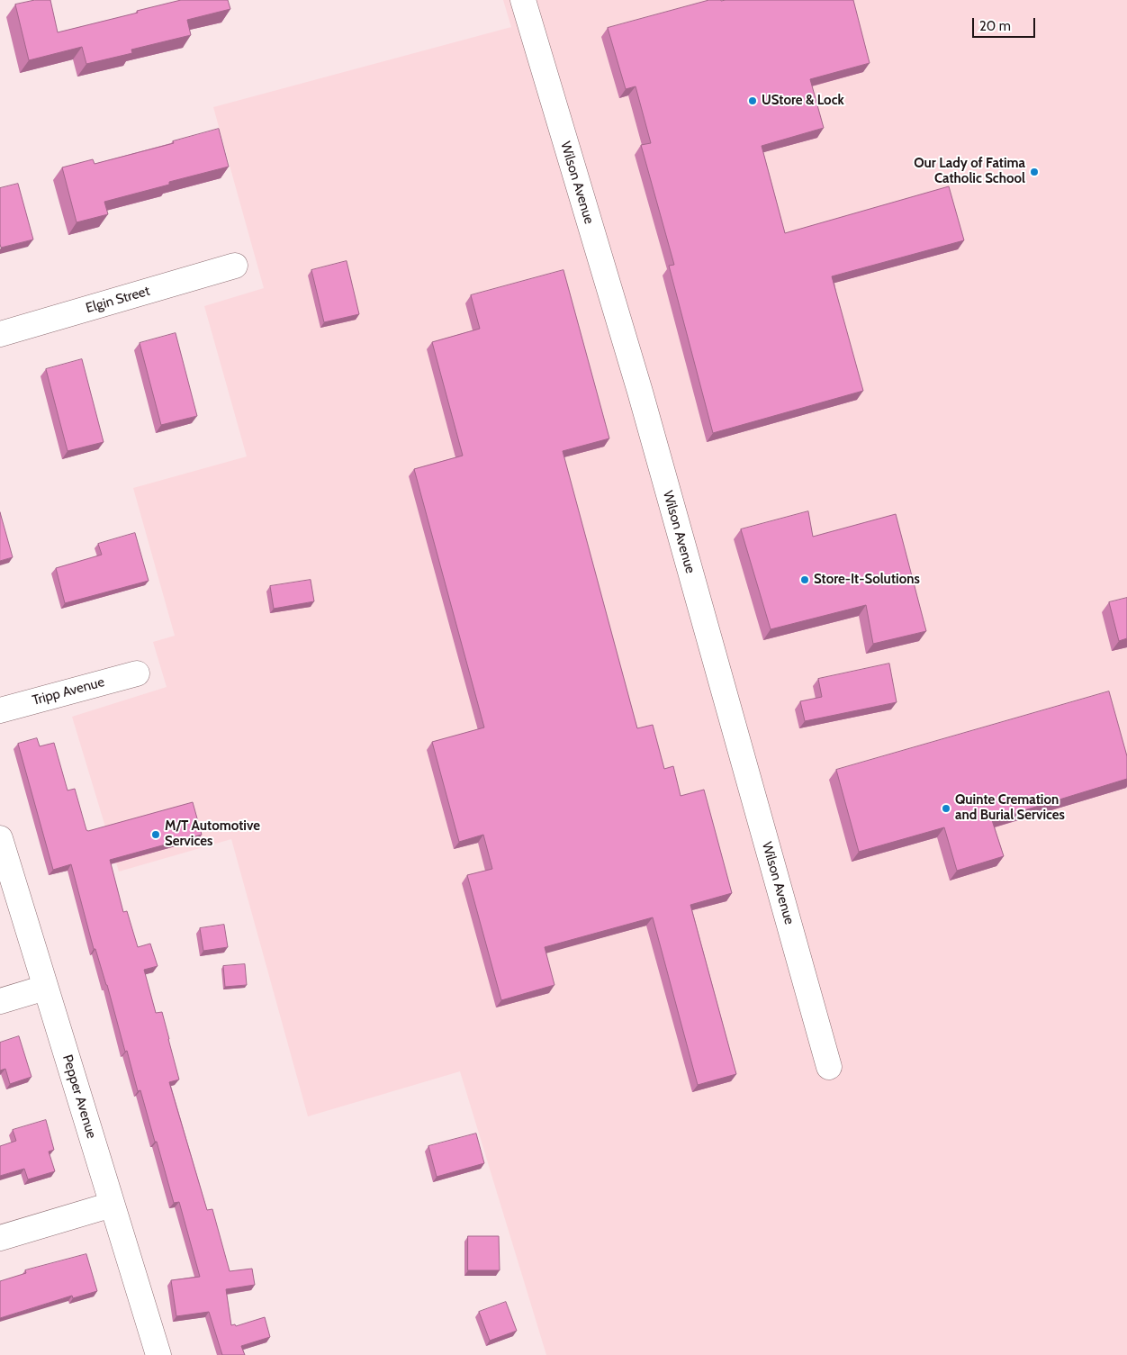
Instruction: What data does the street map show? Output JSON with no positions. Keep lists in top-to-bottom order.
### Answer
{
  "streets": {
    "street": [
      "Wilson Avenue",
      "Elgin Street",
      "Tripp Avenue",
      "Pepper Avenue"
    ]
  },
  "places": [
    "UStore & Lock",
    "Our Lady of Fatima Catholic School",
    "Store-It-Solutions",
    "Quinte Cremation and Burial Services",
    "M/T Automotive Services"
  ],
  "scale_bar": "20 m"
}
